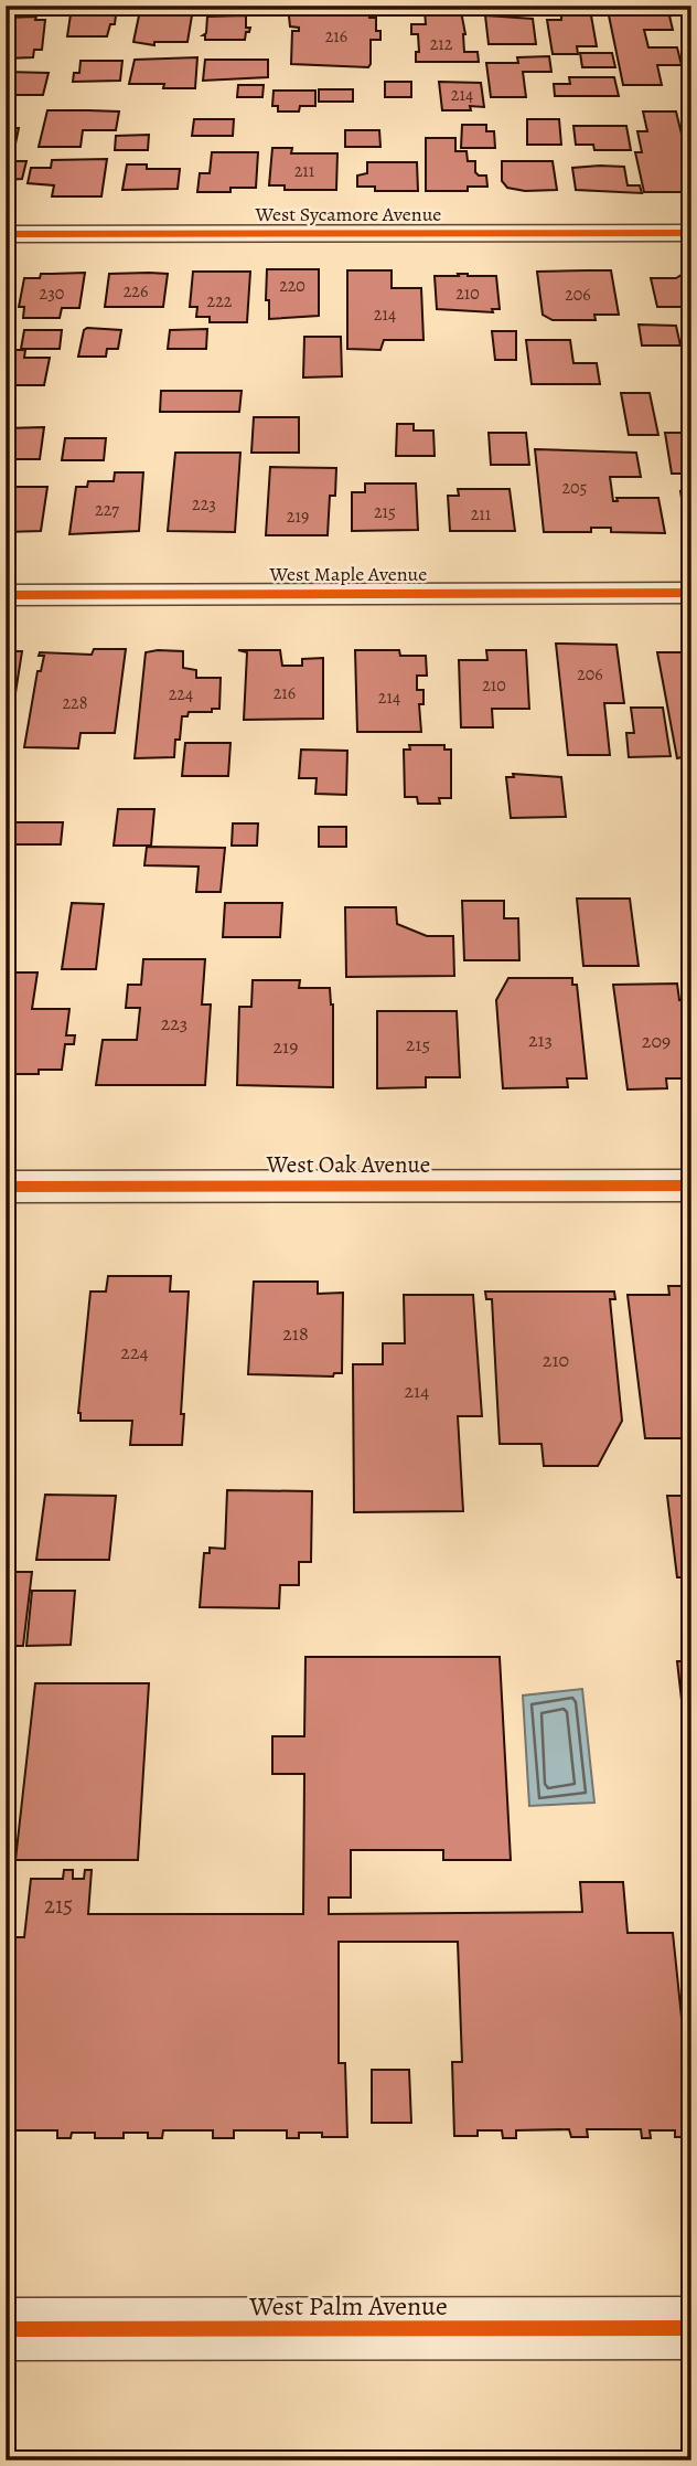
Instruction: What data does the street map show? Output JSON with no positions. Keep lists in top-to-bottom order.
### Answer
{
  "streets": {
    "street": [
      "West Sycamore Avenue",
      "West Maple Avenue",
      "West Oak Avenue",
      "West Palm Avenue"
    ]
  },
  "house_numbers": [
    "216",
    "212",
    "214",
    "211",
    "220",
    "226",
    "230",
    "210",
    "206",
    "222",
    "214",
    "205",
    "223",
    "227",
    "215",
    "211",
    "219",
    "206",
    "210",
    "216",
    "224",
    "214",
    "228",
    "223",
    "213",
    "209",
    "215",
    "219",
    "218",
    "224",
    "210",
    "214",
    "215"
  ]
}
